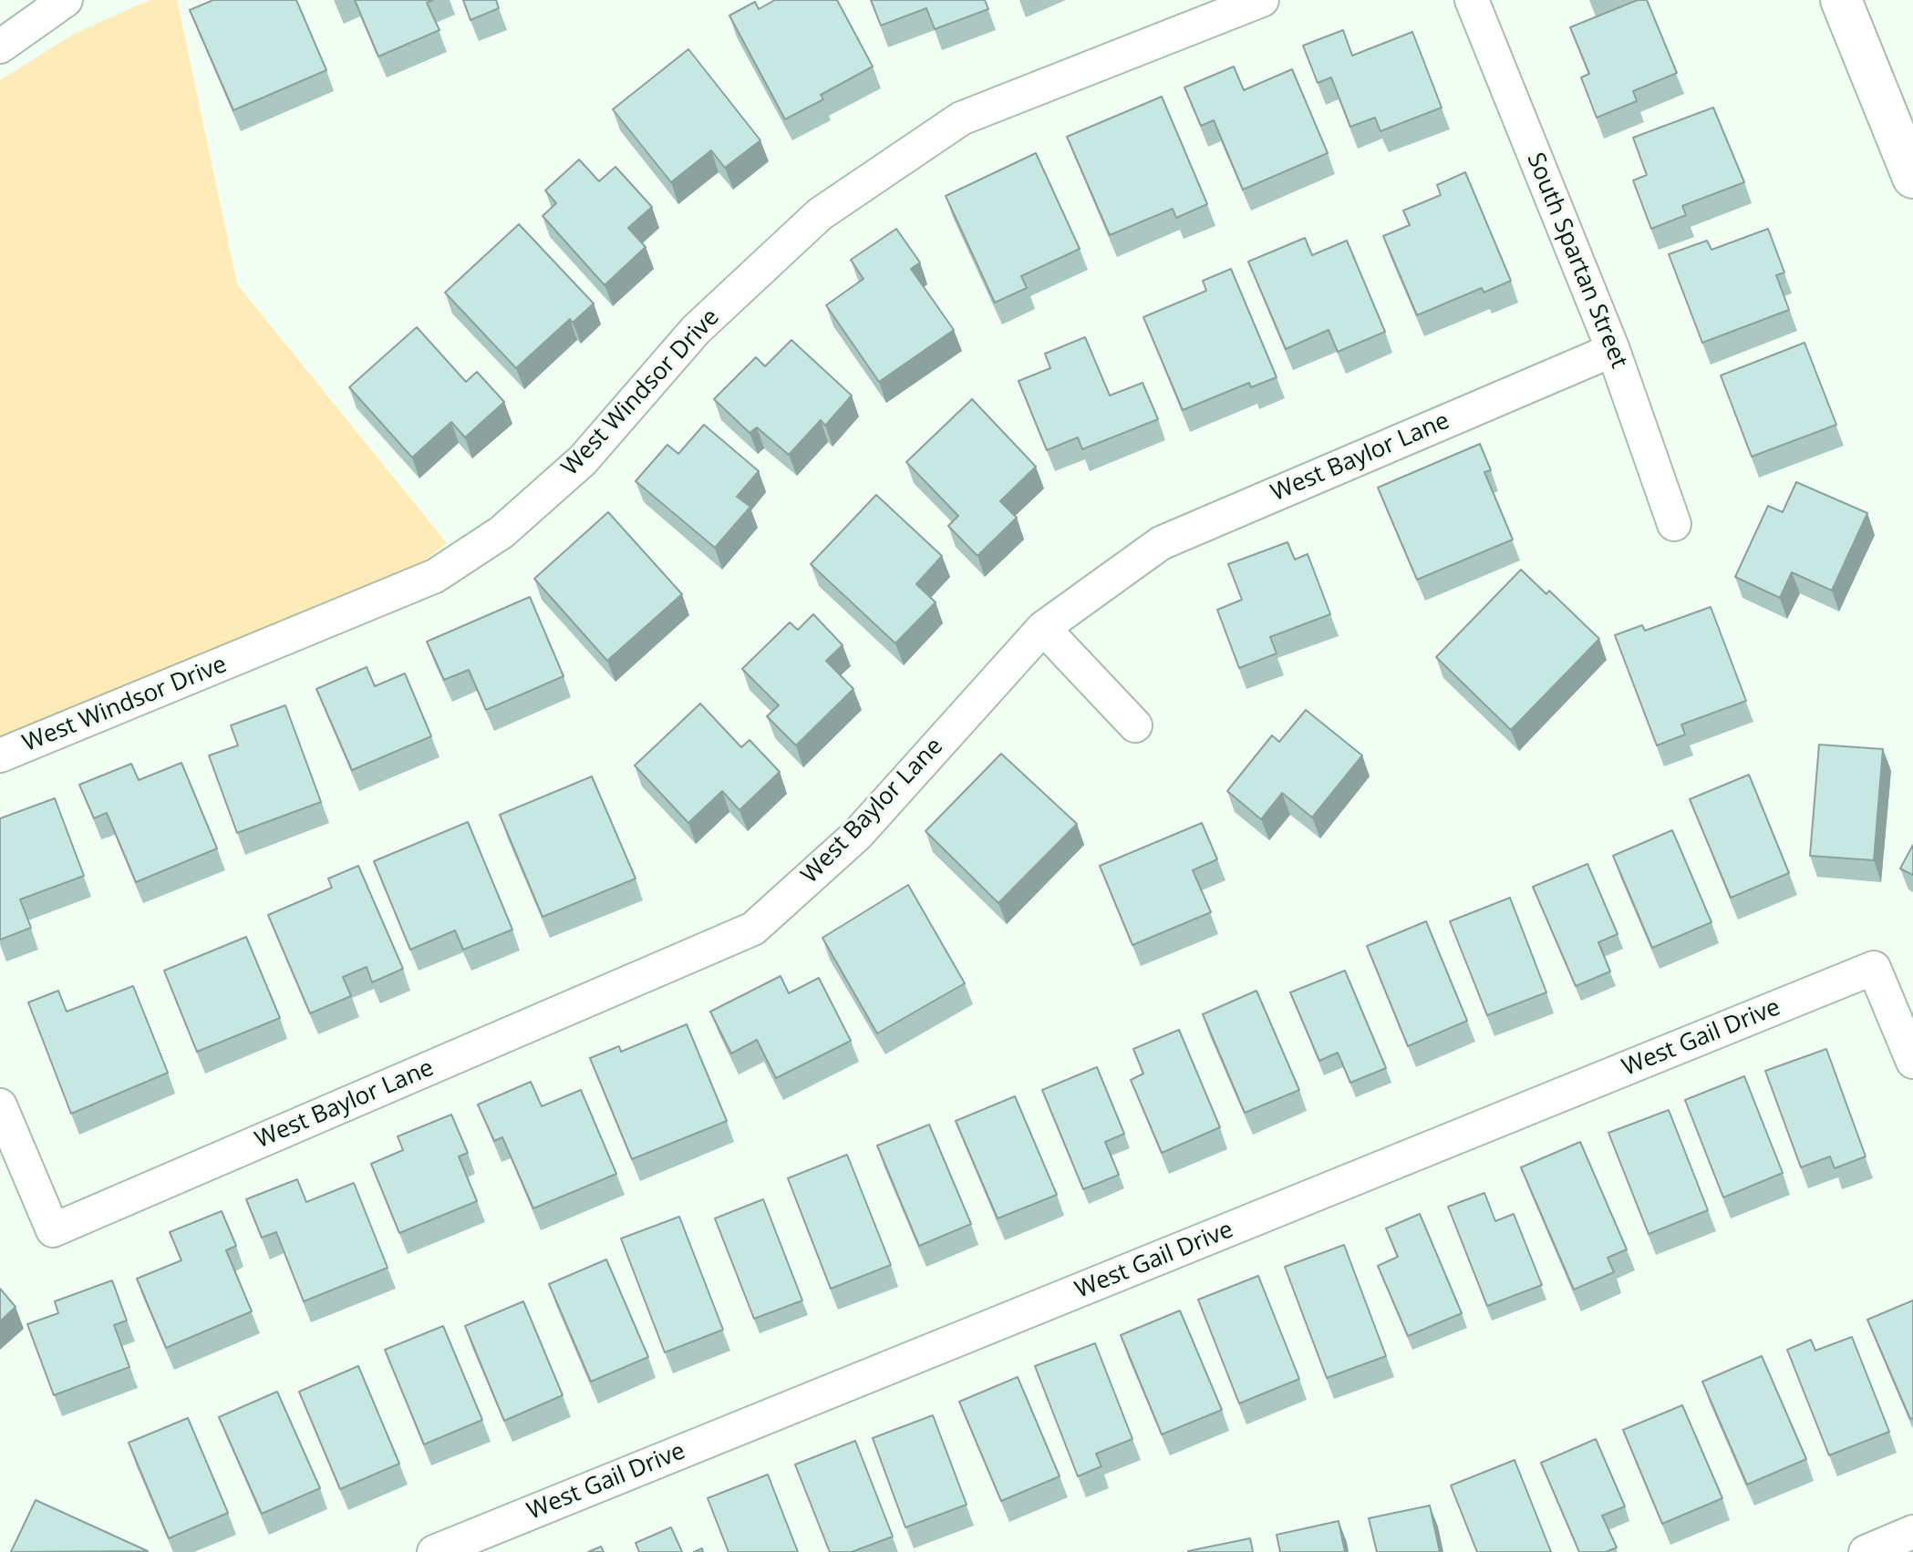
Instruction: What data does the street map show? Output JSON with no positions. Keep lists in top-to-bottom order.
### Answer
{
  "streets": {
    "street": [
      "South Spartan Street",
      "West Windsor Drive",
      "West Baylor Lane",
      "West Gail Drive"
    ]
  },
  "crossings": [
    ["South Spartan Street", "West Baylor Lane"]
  ]
}
